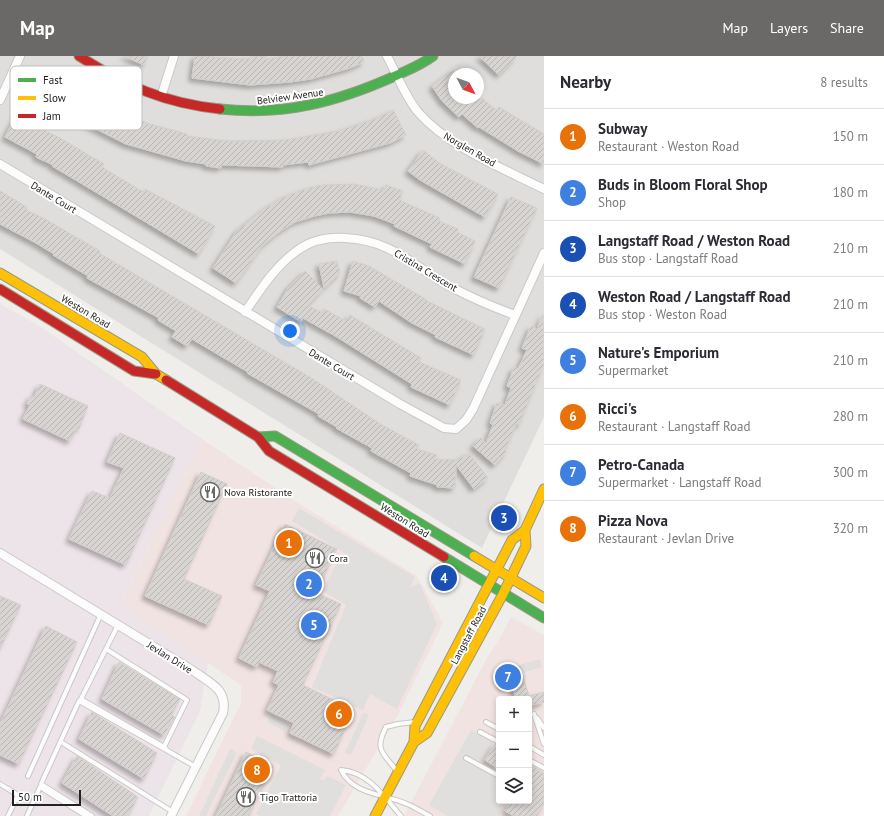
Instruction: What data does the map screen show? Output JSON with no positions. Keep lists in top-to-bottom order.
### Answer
{
  "streets": {
    "main road": ["Belview Avenue", "Weston Road", "Langstaff Road"],
    "street": [
      "Norglen Road",
      "Dante Court",
      "Cristina Crescent",
      "Jevlan Drive"
    ]
  },
  "crossings": [
    ["Belview Avenue", "Norglen Road"],
    ["Dante Court", "Cristina Crescent"],
    ["Weston Road", "Langstaff Road"]
  ],
  "places": {
    "restaurant": ["Nova Ristorante", "Cora", "Tigo Trattoria"]
  },
  "legend": ["Fast", "Slow", "Jam"],
  "scale_bar": "50 m",
  "north": "bottom right",
  "page": {
    "header": "Map",
    "nav": ["Map", "Layers", "Share"],
    "heading": ["Nearby", "8 results"],
    "list": [
      {
        "mark": "1",
        "name": "Subway",
        "note": "Restaurant · Weston Road",
        "value": "150 m"
      },
      {
        "mark": "2",
        "name": "Buds in Bloom Floral Shop",
        "note": "Shop",
        "value": "180 m"
      },
      {
        "mark": "3",
        "name": "Langstaff Road / Weston Road",
        "note": "Bus stop · Langstaff Road",
        "value": "210 m"
      },
      {
        "mark": "4",
        "name": "Weston Road / Langstaff Road",
        "note": "Bus stop · Weston Road",
        "value": "210 m"
      },
      {
        "mark": "5",
        "name": "Nature's Emporium",
        "note": "Supermarket",
        "value": "210 m"
      },
      {
        "mark": "6",
        "name": "Ricci's",
        "note": "Restaurant · Langstaff Road",
        "value": "280 m"
      },
      {
        "mark": "7",
        "name": "Petro-Canada",
        "note": "Supermarket · Langstaff Road",
        "value": "300 m"
      },
      {
        "mark": "8",
        "name": "Pizza Nova",
        "note": "Restaurant · Jevlan Drive",
        "value": "320 m"
      }
    ],
    "pins": [
      "3",
      "1",
      "4",
      "2",
      "5",
      "7",
      "6",
      "8"
    ],
    "map_buttons": ["+", "−"],
    "scale": "50 m"
  }
}
